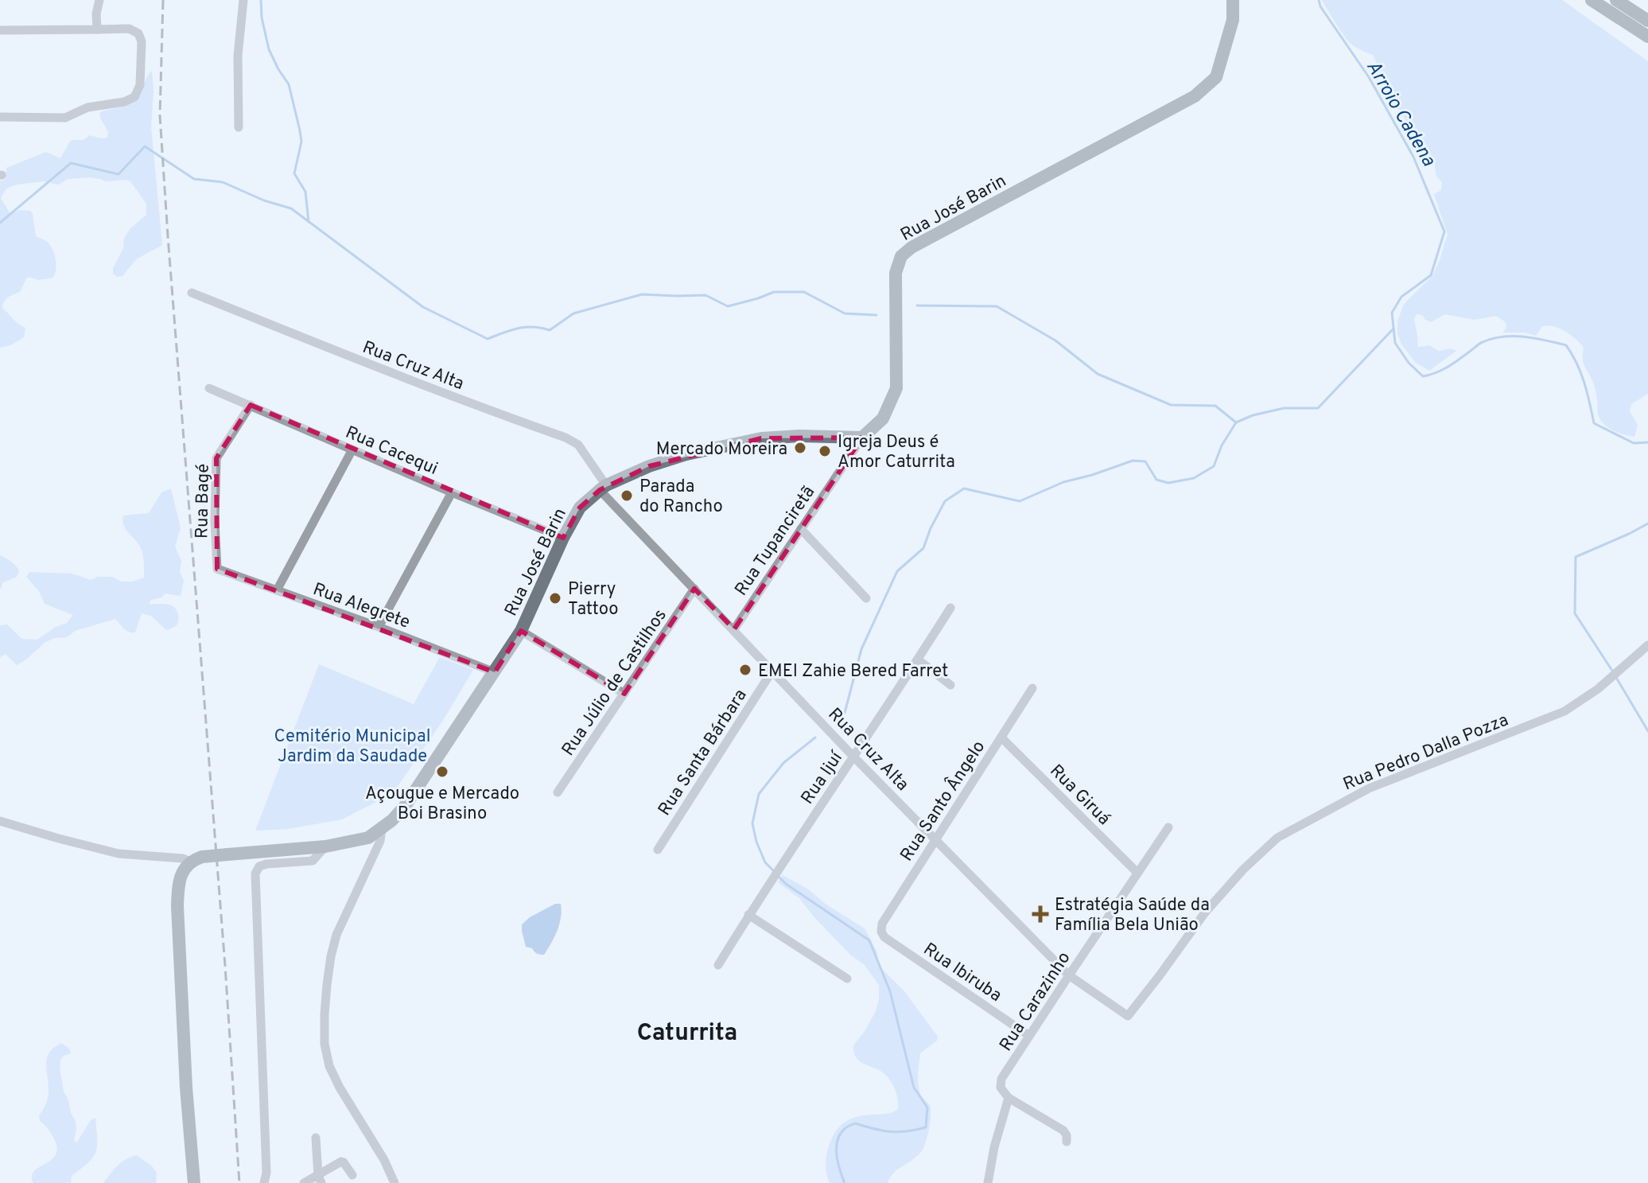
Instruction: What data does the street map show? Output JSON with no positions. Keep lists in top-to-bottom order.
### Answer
{
  "streets": {
    "main road": ["Rua José Barin"],
    "street": [
      "Rua Cruz Alta",
      "Rua Cacequi",
      "Rua Bagé",
      "Rua Tupanciretã",
      "Rua Alegrete",
      "Rua Júlio de Castilhos",
      "Rua Pedro Dalla Pozza",
      "Rua Santa Bárbara",
      "Rua Ijuí",
      "Rua Giruá",
      "Rua Santo Ângelo",
      "Rua Ibiruba",
      "Rua Carazinho"
    ]
  },
  "crossings": [
    ["Rua José Barin", "Rua Cruz Alta"],
    ["Rua José Barin", "Rua Cacequi"],
    ["Rua José Barin", "Rua Tupanciretã"],
    ["Rua José Barin", "Rua Alegrete"],
    ["Rua Cruz Alta", "Rua Tupanciretã"],
    ["Rua Cruz Alta", "Rua Júlio de Castilhos"],
    ["Rua Cruz Alta", "Rua Pedro Dalla Pozza"],
    ["Rua Cruz Alta", "Rua Santa Bárbara"],
    ["Rua Cruz Alta", "Rua Ijuí"],
    ["Rua Cruz Alta", "Rua Santo Ângelo"],
    ["Rua Cruz Alta", "Rua Carazinho"],
    ["Rua Cacequi", "Rua Bagé"],
    ["Rua Bagé", "Rua Alegrete"],
    ["Rua Giruá", "Rua Santo Ângelo"],
    ["Rua Giruá", "Rua Carazinho"],
    ["Rua Santo Ângelo", "Rua Ibiruba"],
    ["Rua Ibiruba", "Rua Carazinho"]
  ],
  "districts": ["Caturrita"],
  "water": ["Arroio Cadena"],
  "parks": ["Cemitério Municipal Jardim da Saudade"],
  "places": {
    "other": [
      "Mercado Moreira",
      "Igreja Deus é Amor Caturrita",
      "Parada do Rancho",
      "Pierry Tattoo",
      "EMEI Zahie Bered Farret",
      "Açougue e Mercado Boi Brasino"
    ],
    "health": ["Estratégia Saúde da Família Bela União"]
  }
}
